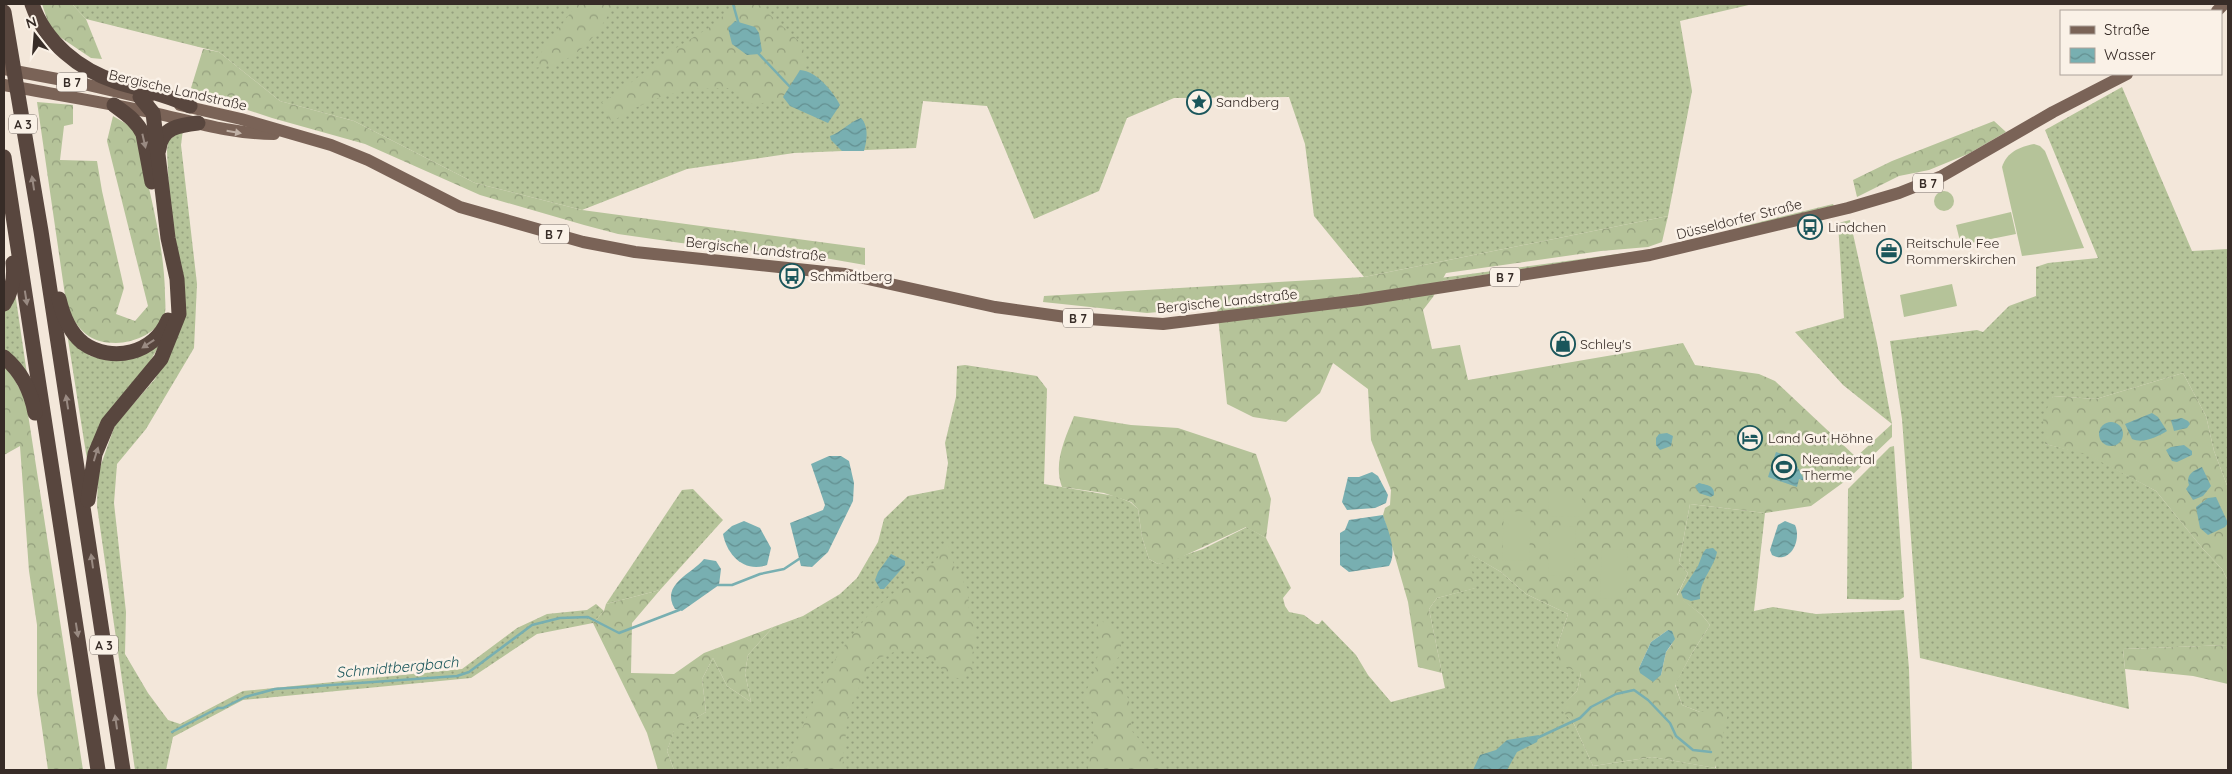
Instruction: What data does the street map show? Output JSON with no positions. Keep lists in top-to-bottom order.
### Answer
{
  "streets": {
    "highway": ["A 3"],
    "main road": ["B 7", "Bergische Landstraße", "Düsseldorfer Straße"]
  },
  "crossings": [
    ["Bergische Landstraße", "Düsseldorfer Straße"]
  ],
  "water": ["Schmidtbergbach"],
  "places": {
    "place": ["Sandberg"],
    "bus stop": ["Lindchen", "Schmidtberg"],
    "office": ["Reitschule Fee Rommerskirchen"],
    "shop": ["Schley's"],
    "hotel": ["Land Gut Höhne"],
    "sports": ["Neandertal Therme"]
  },
  "legend": ["Straße", "Wasser"],
  "north": "top"
}
